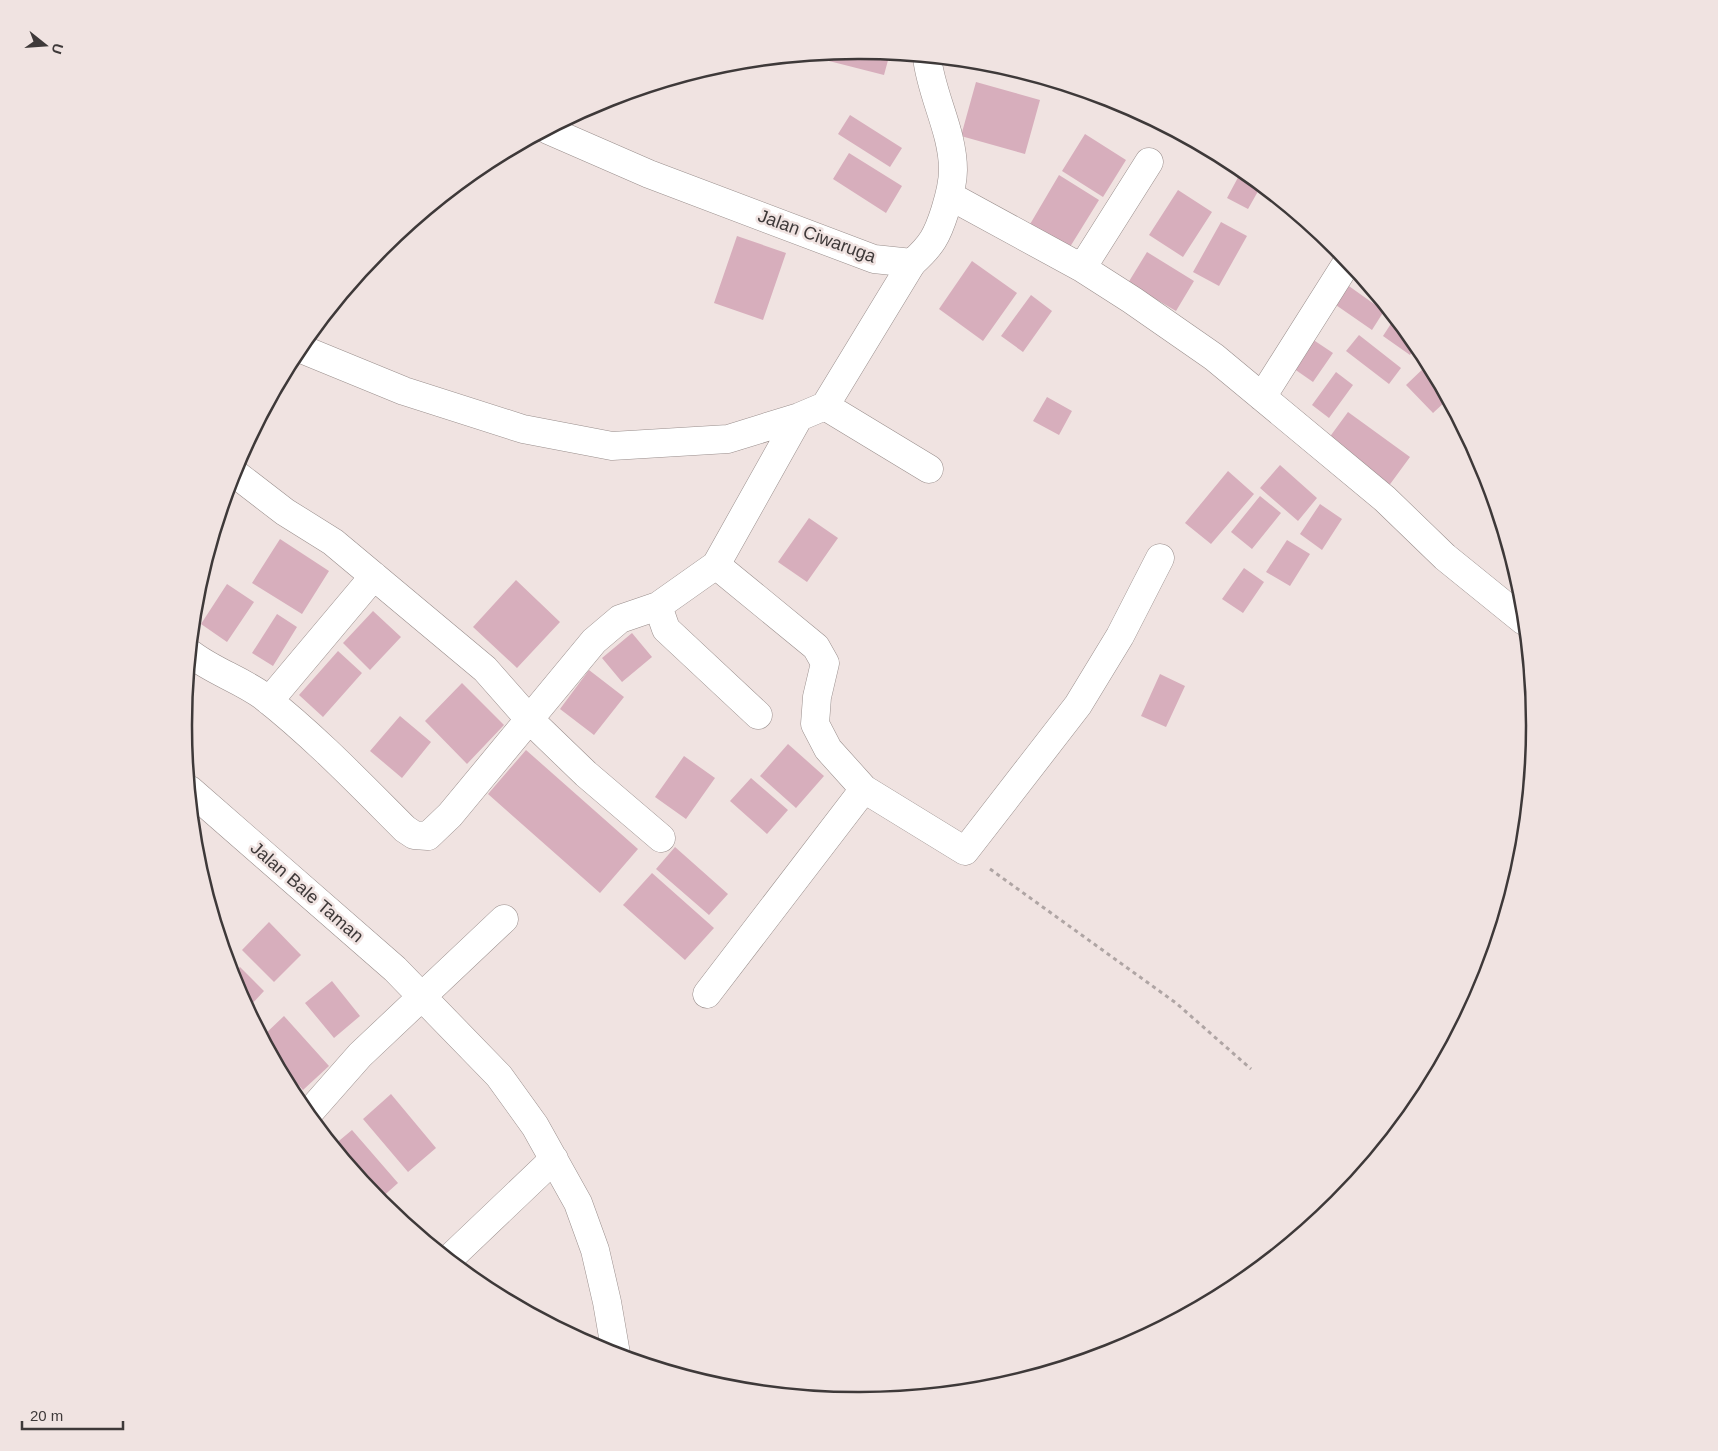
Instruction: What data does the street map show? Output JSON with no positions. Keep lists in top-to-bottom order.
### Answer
{
  "streets": {
    "street": ["Jalan Ciwaruga", "Jalan Bale Taman"]
  },
  "scale_bar": "20 m",
  "north": "right"
}
